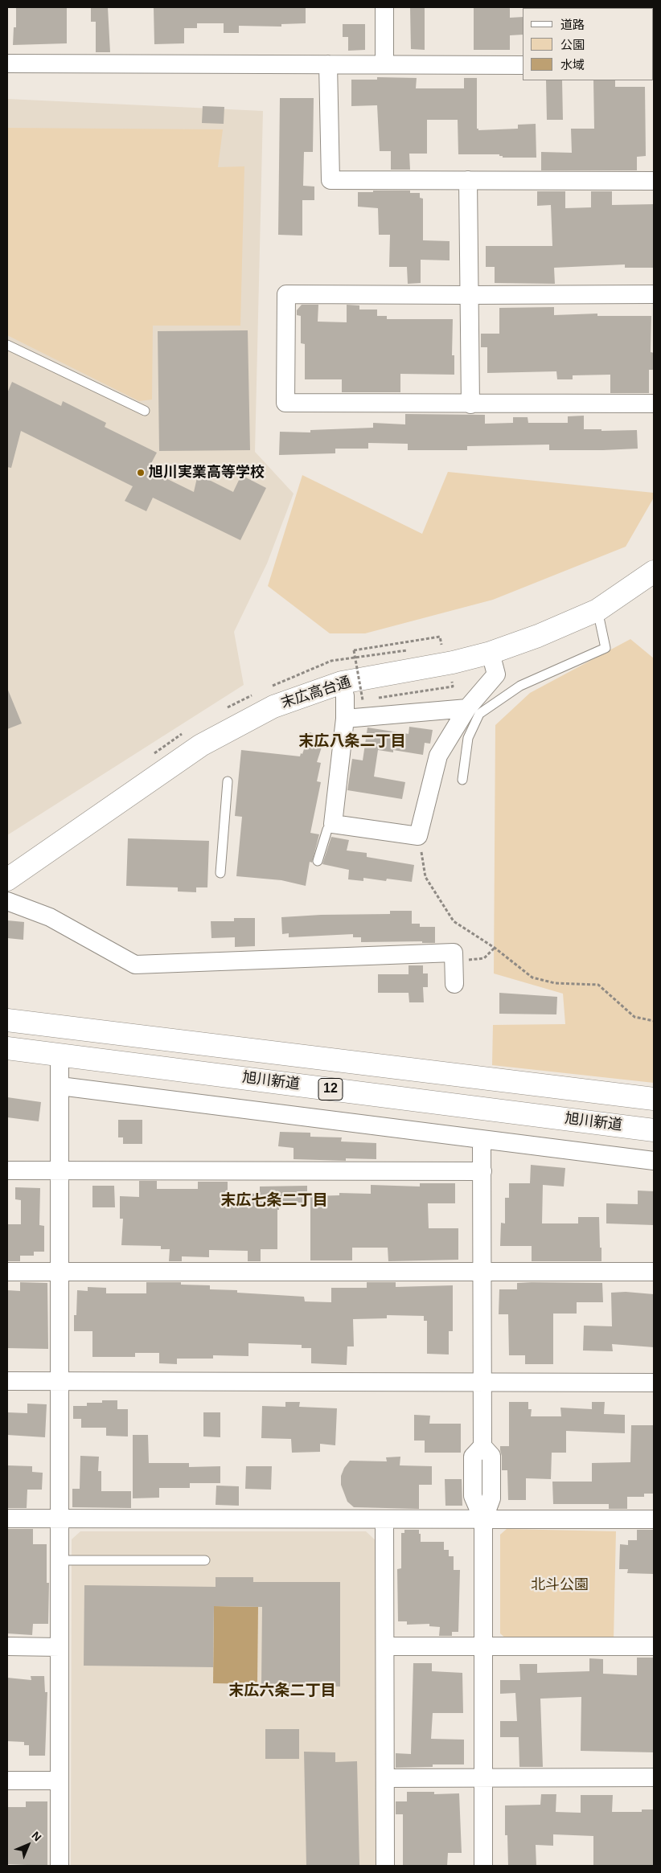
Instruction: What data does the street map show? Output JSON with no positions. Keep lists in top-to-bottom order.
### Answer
{
  "streets": {
    "main road": ["末広高台通", "旭川新道", "12"]
  },
  "districts": ["末広八条二丁目", "末広七条二丁目", "末広六条二丁目"],
  "parks": ["北斗公園"],
  "places": ["旭川実業高等学校"],
  "legend": ["道路", "公園", "水域"],
  "north": "top right"
}
